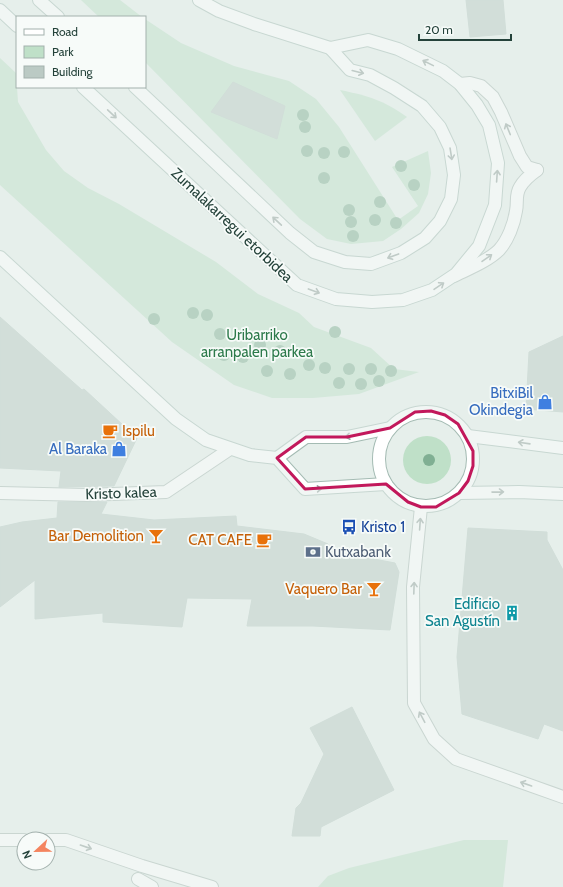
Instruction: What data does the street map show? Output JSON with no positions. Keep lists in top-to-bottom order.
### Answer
{
  "streets": {
    "street": ["Zumalakarregui etorbidea", "Kristo kalea"]
  },
  "parks": ["Uribarriko arranpalen parkea"],
  "places": {
    "shop": ["BitxiBil Okindegia", "Al Baraka"],
    "cafe": ["Ispilu", "CAT CAFE"],
    "bus stop": ["Kristo 1"],
    "bar": ["Bar Demolition", "Vaquero Bar"],
    "bank": ["Kutxabank"],
    "building": ["Edificio San Agustín"]
  },
  "legend": ["Road", "Park", "Building"],
  "scale_bar": "20 m",
  "north": "left"
}
